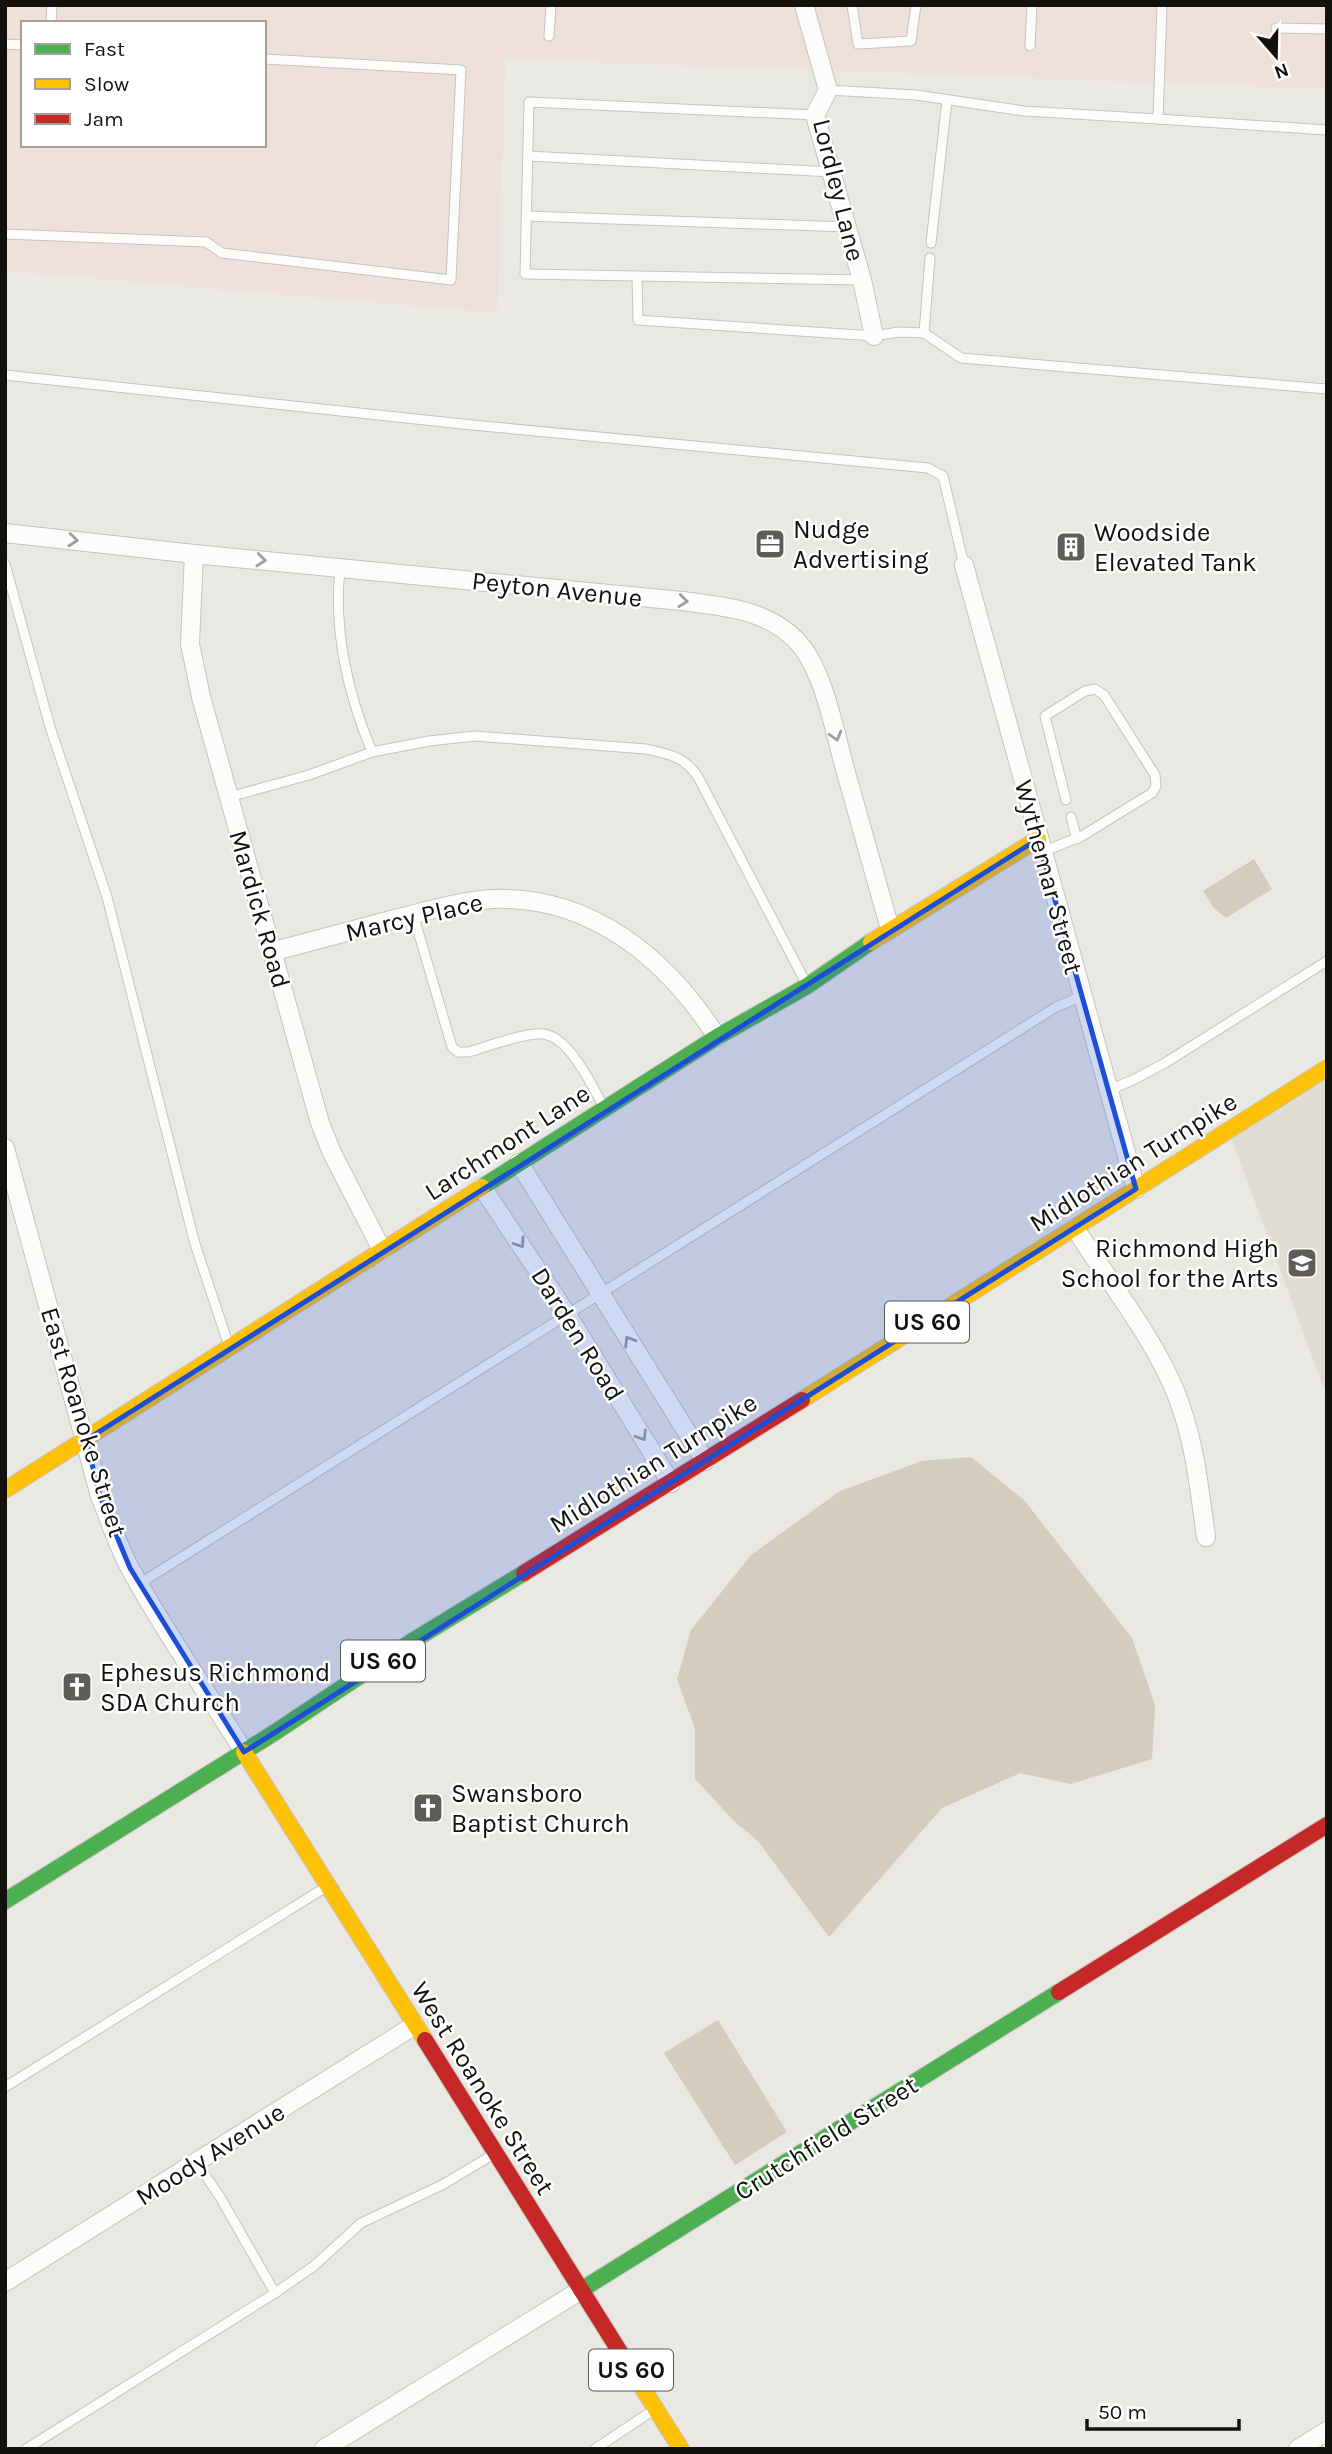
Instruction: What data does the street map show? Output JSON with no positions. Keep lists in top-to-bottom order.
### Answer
{
  "streets": {
    "main road": [
      "Larchmont Lane",
      "Midlothian Turnpike",
      "US 60",
      "West Roanoke Street",
      "Crutchfield Street"
    ],
    "street": [
      "Lordley Lane",
      "Peyton Avenue",
      "Wythemar Street",
      "Mardick Road",
      "Marcy Place",
      "Darden Road",
      "East Roanoke Street",
      "Moody Avenue"
    ]
  },
  "crossings": [
    ["Peyton Avenue", "Mardick Road"],
    ["Peyton Avenue", "Larchmont Lane"],
    ["Wythemar Street", "Larchmont Lane"],
    ["Wythemar Street", "Midlothian Turnpike"],
    ["Mardick Road", "Marcy Place"],
    ["Mardick Road", "Larchmont Lane"],
    ["Marcy Place", "Larchmont Lane"],
    ["Larchmont Lane", "Darden Road"],
    ["Larchmont Lane", "East Roanoke Street"],
    ["Midlothian Turnpike", "Darden Road"],
    ["Midlothian Turnpike", "East Roanoke Street"],
    ["Midlothian Turnpike", "West Roanoke Street"],
    ["East Roanoke Street", "West Roanoke Street"],
    ["West Roanoke Street", "Crutchfield Street"],
    ["West Roanoke Street", "Moody Avenue"]
  ],
  "one_way": ["Peyton Avenue"],
  "places": {
    "office": ["Nudge Advertising"],
    "building": ["Woodside Elevated Tank"],
    "school or university": ["Richmond High School for the Arts"],
    "church": ["Ephesus Richmond SDA Church", "Swansboro Baptist Church"]
  },
  "legend": ["Fast", "Slow", "Jam"],
  "scale_bar": "50 m",
  "north": "bottom"
}
